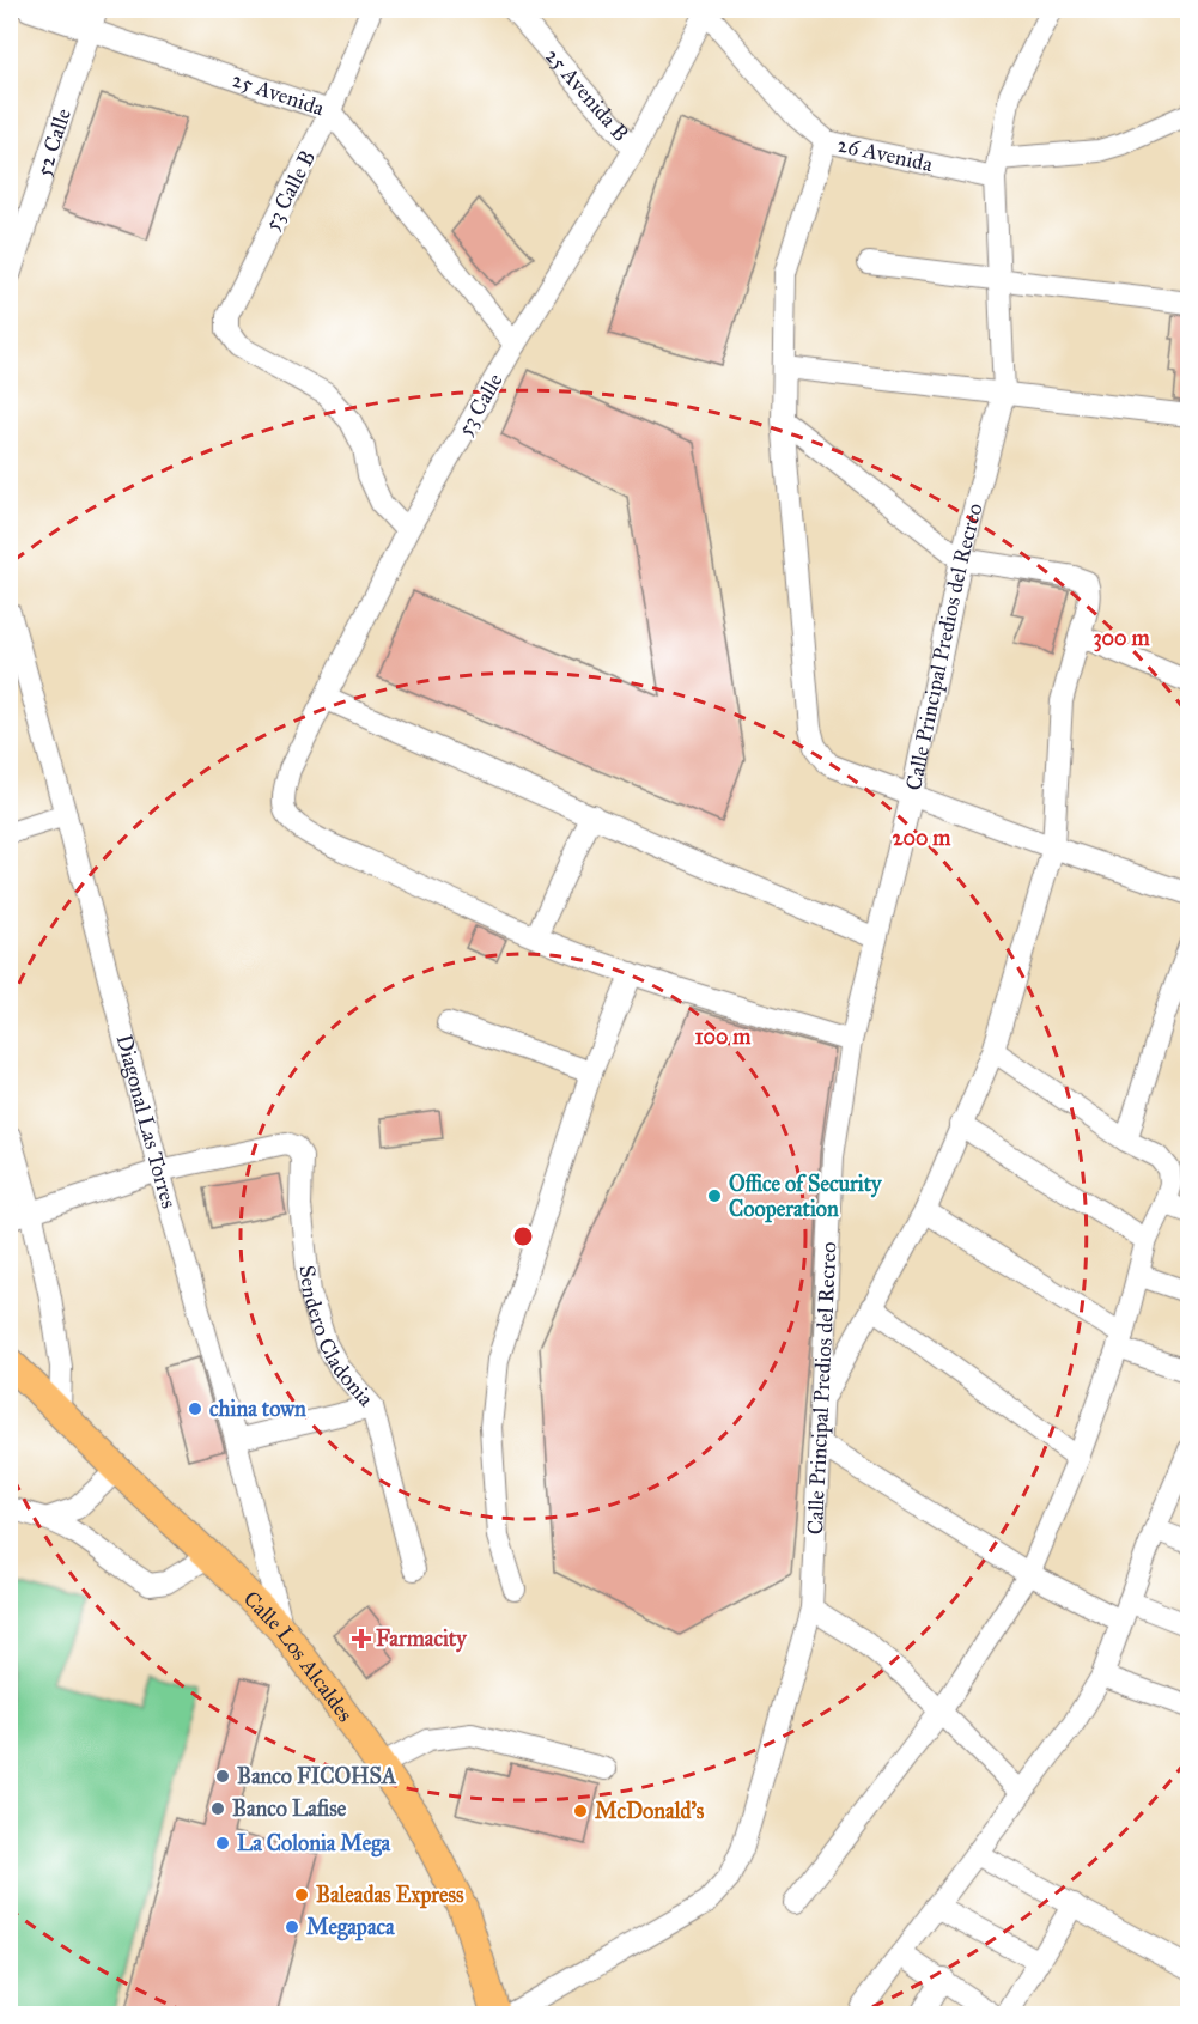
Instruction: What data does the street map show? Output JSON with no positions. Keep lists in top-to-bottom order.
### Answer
{
  "streets": {
    "main road": ["Calle Los Alcaldes"],
    "street": [
      "25 Avenida",
      "25 Avenida B",
      "52 Calle",
      "26 Avenida",
      "53 Calle B",
      "53 Calle",
      "Calle Principal Predios del Recreo",
      "Diagonal Las Torres",
      "Sendero Cladonia"
    ]
  },
  "crossings": [
    ["25 Avenida", "52 Calle"],
    ["25 Avenida", "53 Calle B"],
    ["25 Avenida", "53 Calle"],
    ["25 Avenida B", "53 Calle"],
    ["26 Avenida", "53 Calle"],
    ["26 Avenida", "Calle Principal Predios del Recreo"],
    ["53 Calle B", "53 Calle"],
    ["Diagonal Las Torres", "Sendero Cladonia"],
    ["Diagonal Las Torres", "Calle Los Alcaldes"]
  ],
  "places": {
    "other": [
      "Office of Security Cooperation",
      "china town",
      "Banco FICOHSA",
      "Banco Lafise",
      "McDonald's",
      "La Colonia Mega",
      "Baleadas Express",
      "Megapaca"
    ],
    "health": ["Farmacity"]
  },
  "rings": ["300 m", "200 m", "100 m"]
}
